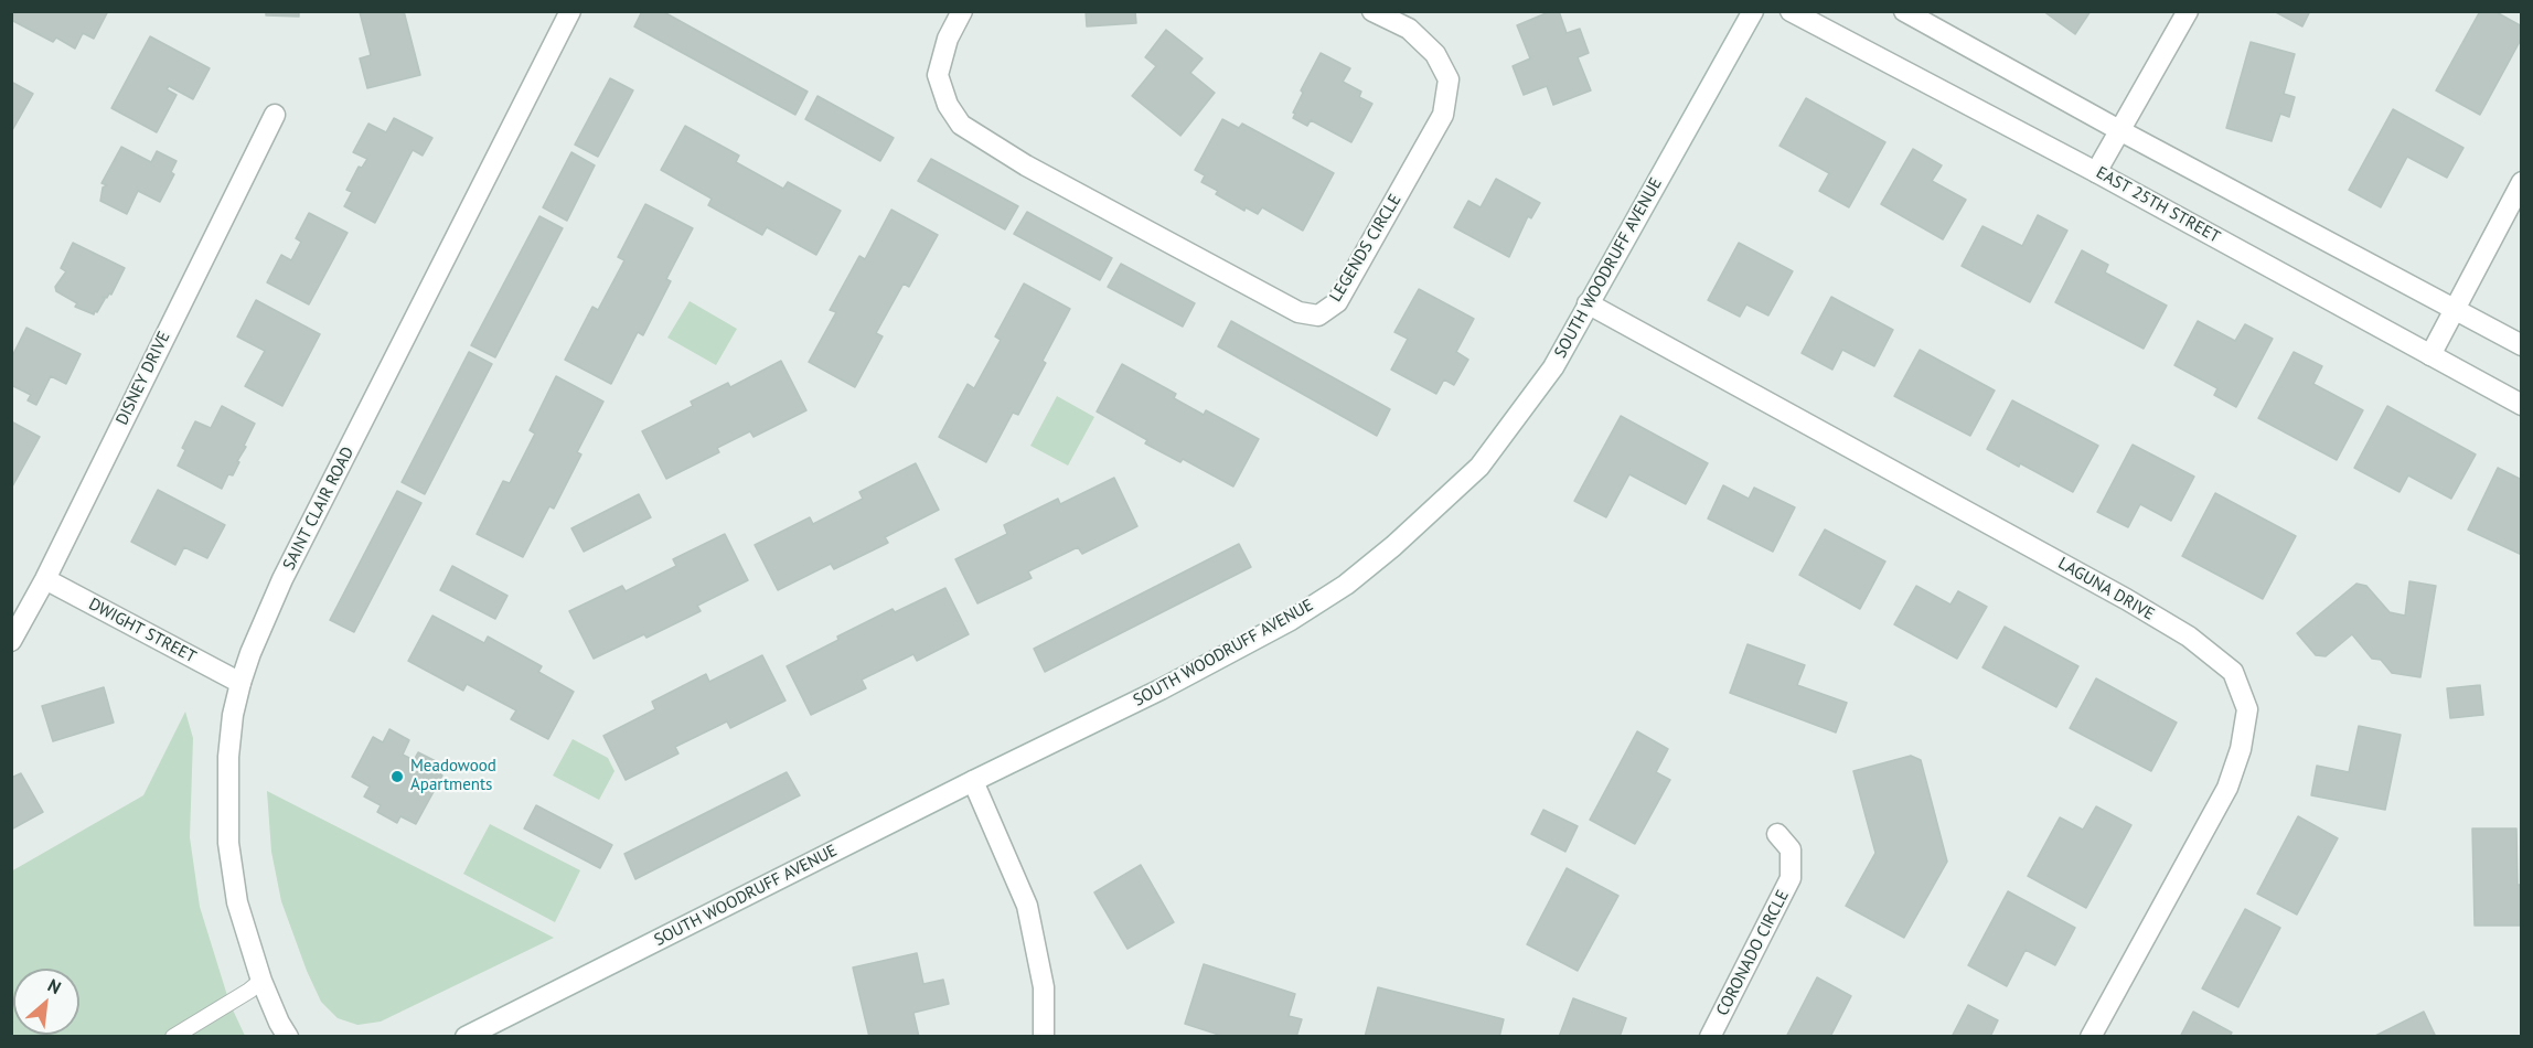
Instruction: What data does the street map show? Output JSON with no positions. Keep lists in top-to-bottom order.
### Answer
{
  "streets": {
    "street": [
      "EAST 25TH STREET",
      "LEGENDS CIRCLE",
      "SOUTH WOODRUFF AVENUE",
      "DISNEY DRIVE",
      "SAINT CLAIR ROAD",
      "LAGUNA DRIVE",
      "DWIGHT STREET",
      "CORONADO CIRCLE"
    ]
  },
  "crossings": [
    ["SOUTH WOODRUFF AVENUE", "LAGUNA DRIVE"],
    ["DISNEY DRIVE", "DWIGHT STREET"],
    ["SAINT CLAIR ROAD", "DWIGHT STREET"]
  ],
  "places": ["Meadowood Apartments"],
  "north": "top right"
}
